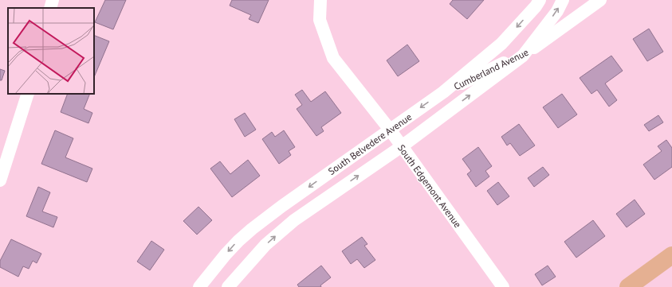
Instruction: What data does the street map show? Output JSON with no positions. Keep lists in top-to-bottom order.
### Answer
{
  "streets": {
    "street": ["Cumberland Avenue", "South Belvedere Avenue", "South Edgemont Avenue"]
  },
  "crossings": [
    ["Cumberland Avenue", "South Belvedere Avenue"],
    ["South Belvedere Avenue", "South Edgemont Avenue"]
  ]
}
